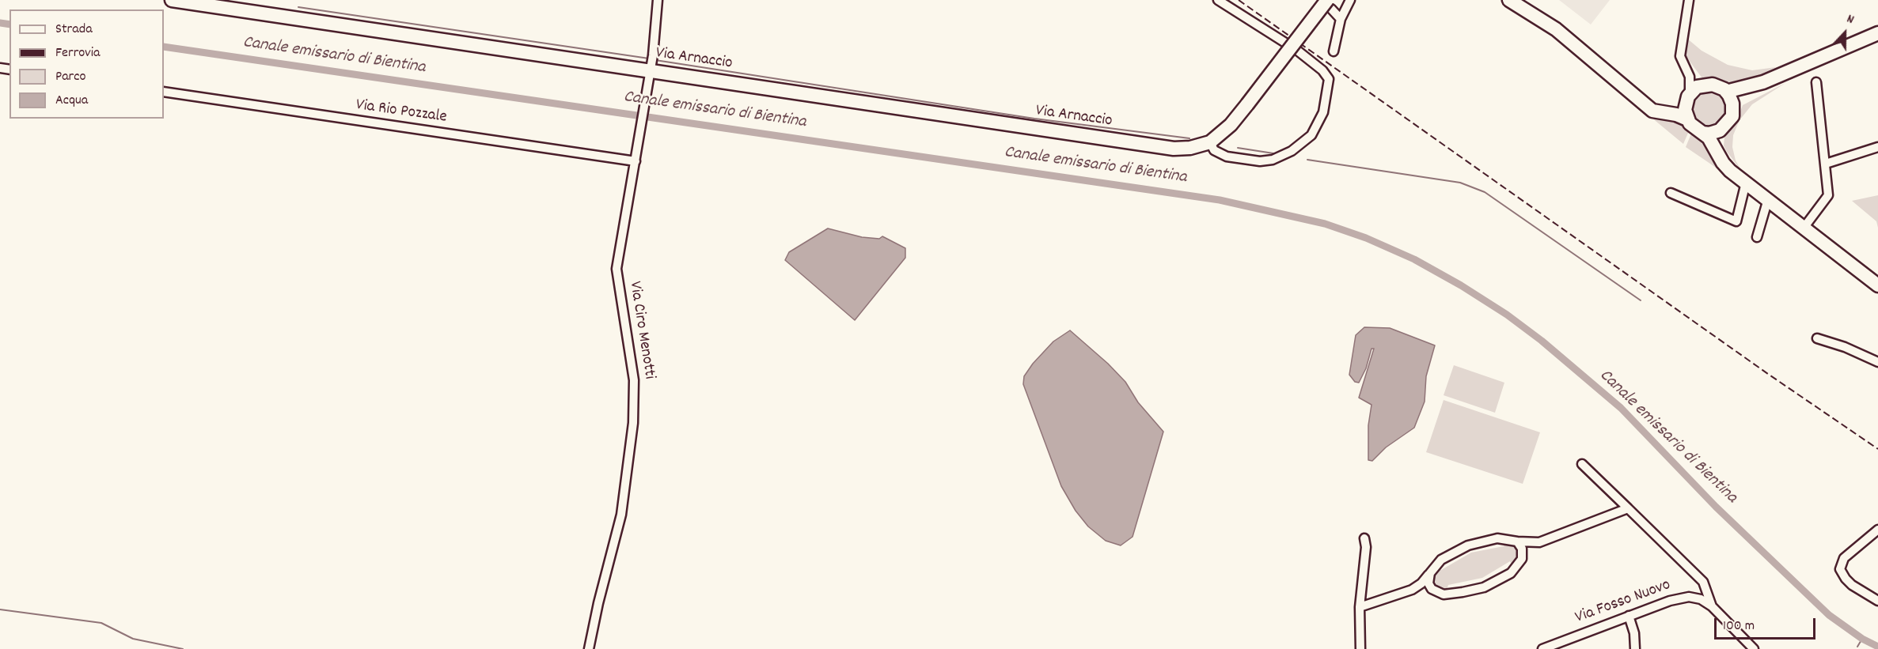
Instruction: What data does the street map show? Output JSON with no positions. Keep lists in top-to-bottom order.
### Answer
{
  "streets": {
    "main road": ["Via Arnaccio"],
    "street": ["Via Rio Pozzale", "Via Ciro Menotti", "Via Fosso Nuovo"]
  },
  "crossings": [
    ["Via Arnaccio", "Via Ciro Menotti"],
    ["Via Rio Pozzale", "Via Ciro Menotti"]
  ],
  "water": ["Canale emissario di Bientina"],
  "legend": [
    "Strada",
    "Ferrovia",
    "Parco",
    "Acqua"
  ],
  "scale_bar": "100 m",
  "north": "top"
}
